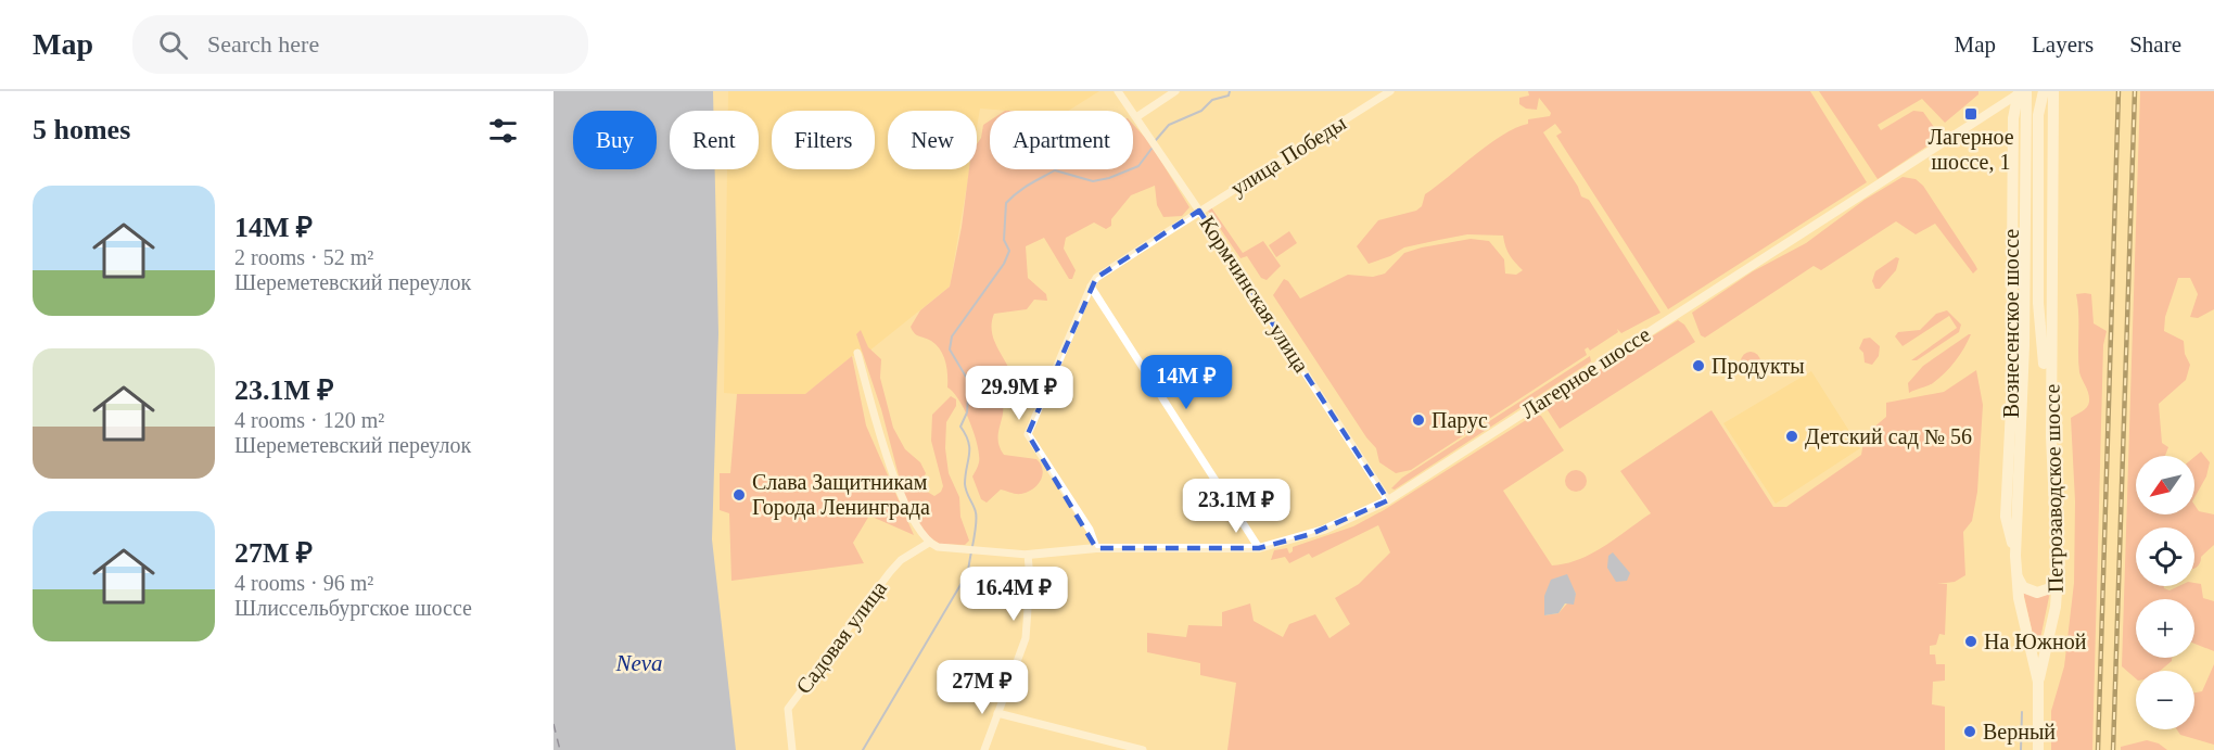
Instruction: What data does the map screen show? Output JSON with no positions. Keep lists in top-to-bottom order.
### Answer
{
  "streets": {
    "main road": ["Вознесенское шоссе", "Петрозаводское шоссе"],
    "street": [
      "улица Победы",
      "Кормчинская улица",
      "Лагерное шоссе",
      "Садовая улица"
    ]
  },
  "crossings": [
    ["улица Победы", "Кормчинская улица"],
    ["Кормчинская улица", "Лагерное шоссе"],
    ["Вознесенское шоссе", "Лагерное шоссе"],
    ["Вознесенское шоссе", "Петрозаводское шоссе"],
    ["Лагерное шоссе", "Петрозаводское шоссе"]
  ],
  "water": ["Neva"],
  "places": {
    "transit": ["Лагерное шоссе, 1"],
    "other": [
      "Продукты",
      "Парус",
      "Детский сад № 56",
      "Слава Защитникам Города Ленинграда",
      "На Южной",
      "Верный"
    ]
  },
  "north": "bottom left",
  "page": {
    "header": "Map",
    "search": "Search here",
    "nav": ["Map", "Layers", "Share"],
    "heading": "5 homes",
    "chip": [
      "Buy",
      "Rent",
      "Filters",
      "New",
      "Apartment"
    ],
    "list": [
      {
        "name": "14M ₽",
        "note": "2 rooms · 52 m² · Шереметевский переулок"
      },
      {
        "name": "23.1M ₽",
        "note": "4 rooms · 120 m² · Шереметевский переулок"
      },
      {
        "name": "27M ₽",
        "note": "4 rooms · 96 m² · Шлиссельбургское шоссе"
      }
    ],
    "price": [
      "14M ₽",
      "29.9M ₽",
      "23.1M ₽",
      "16.4M ₽",
      "27M ₽"
    ],
    "map_buttons": ["+", "−"]
  }
}
